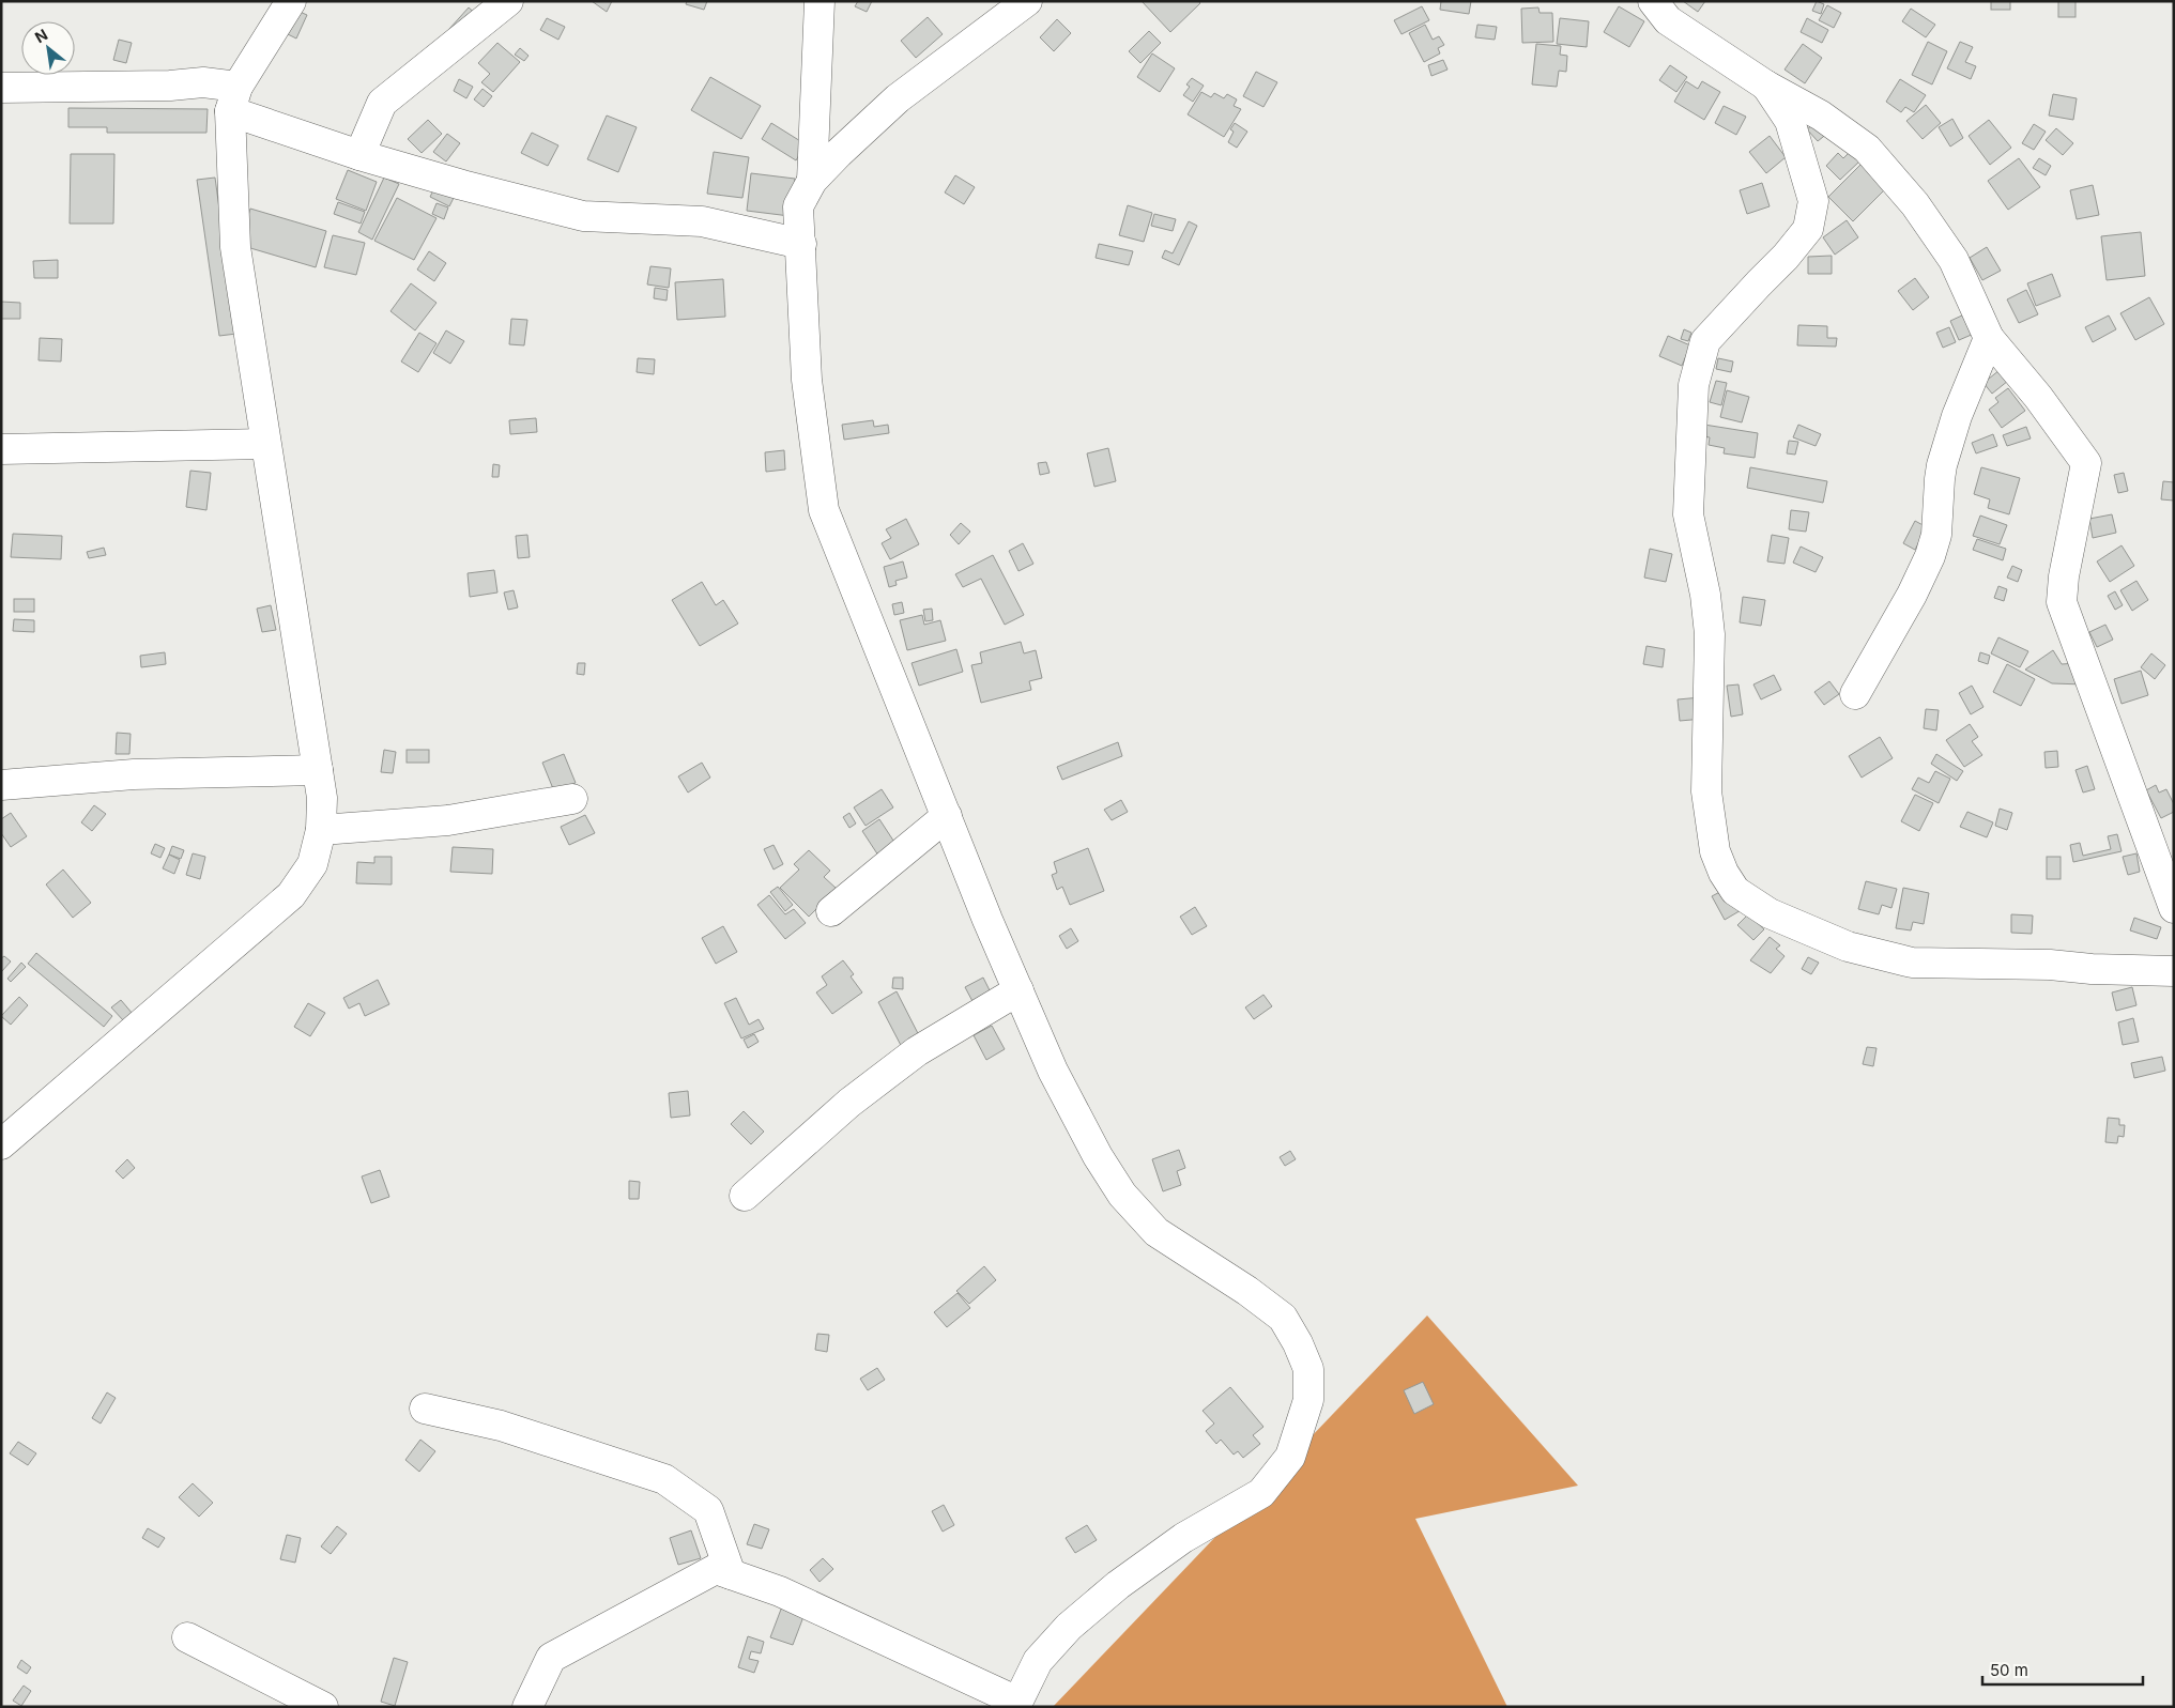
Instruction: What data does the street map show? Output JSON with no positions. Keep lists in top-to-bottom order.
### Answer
{
  "scale_bar": "50 m",
  "north": "top left"
}
